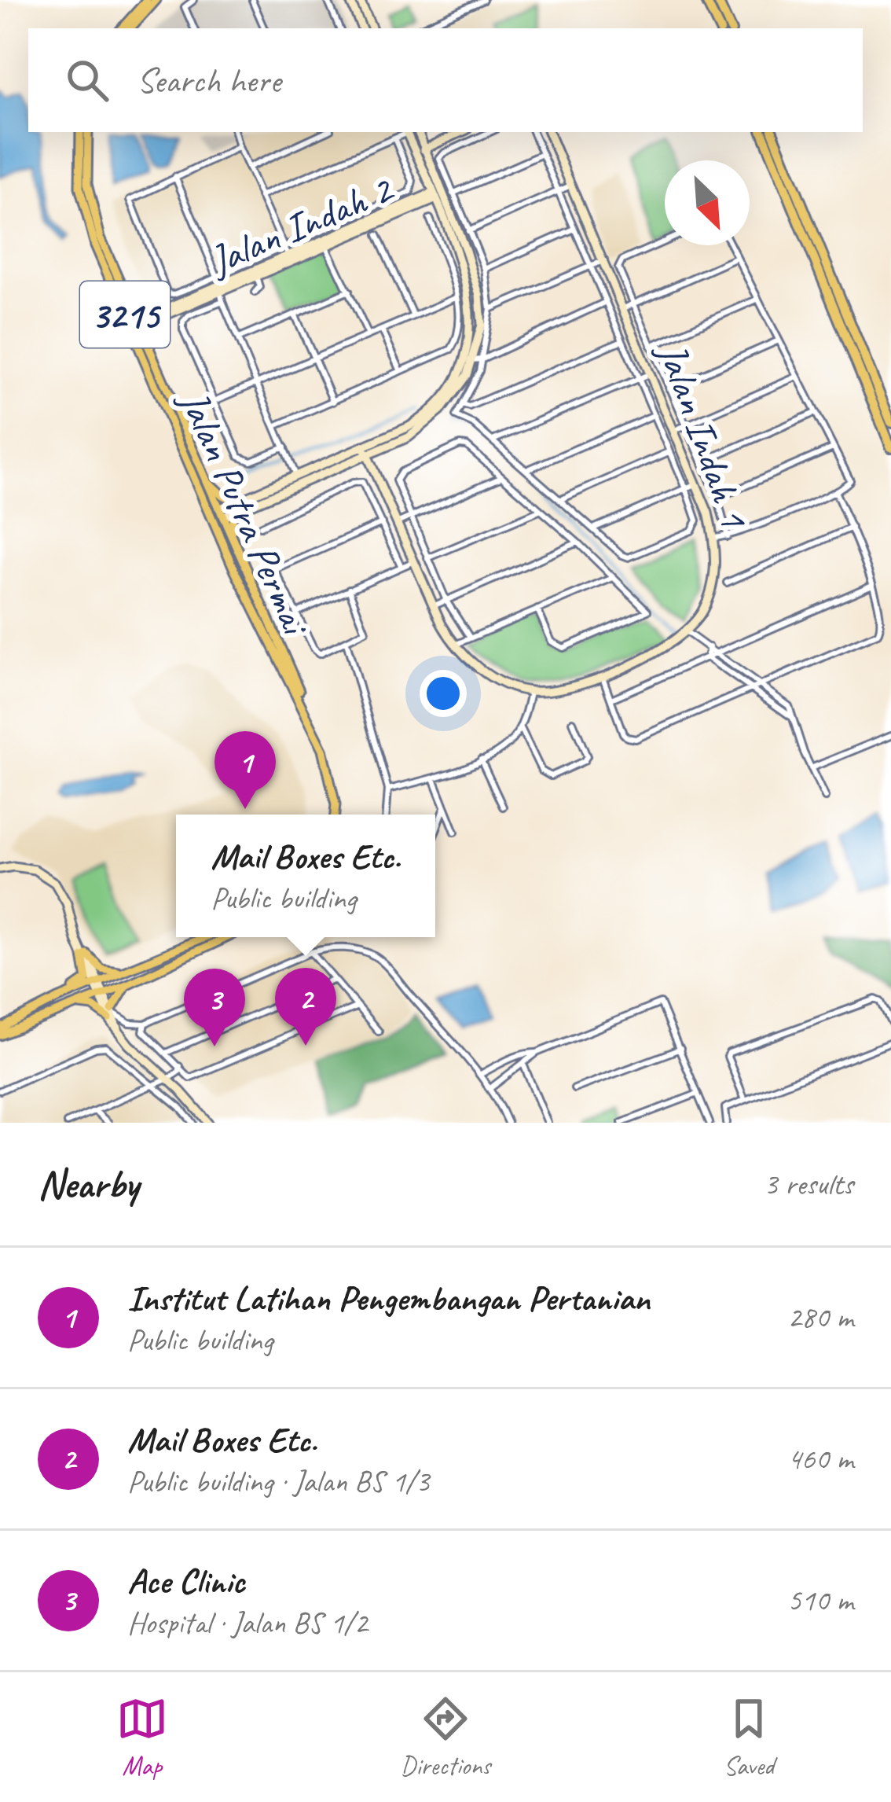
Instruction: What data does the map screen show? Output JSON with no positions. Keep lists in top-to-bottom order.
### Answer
{
  "streets": {
    "main road": ["3215", "Jalan Putra Permai"],
    "street": ["Jalan Indah 2", "Jalan Indah 1"]
  },
  "crossings": [
    ["Jalan Indah 2", "Jalan Putra Permai"]
  ],
  "north": "bottom right",
  "page": {
    "search": "Search here",
    "pins": ["1", "2", "3"],
    "popup": ["Mail Boxes Etc.", "Public building"],
    "heading": ["Nearby", "3 results"],
    "list": [
      {
        "mark": "1",
        "name": "Institut Latihan Pengembangan Pertanian",
        "note": "Public building",
        "value": "280 m"
      },
      {
        "mark": "2",
        "name": "Mail Boxes Etc.",
        "note": "Public building · Jalan BS 1/3",
        "value": "460 m"
      },
      {
        "mark": "3",
        "name": "Ace Clinic",
        "note": "Hospital · Jalan BS 1/2",
        "value": "510 m"
      }
    ],
    "nav": ["Map", "Directions", "Saved"]
  }
}
